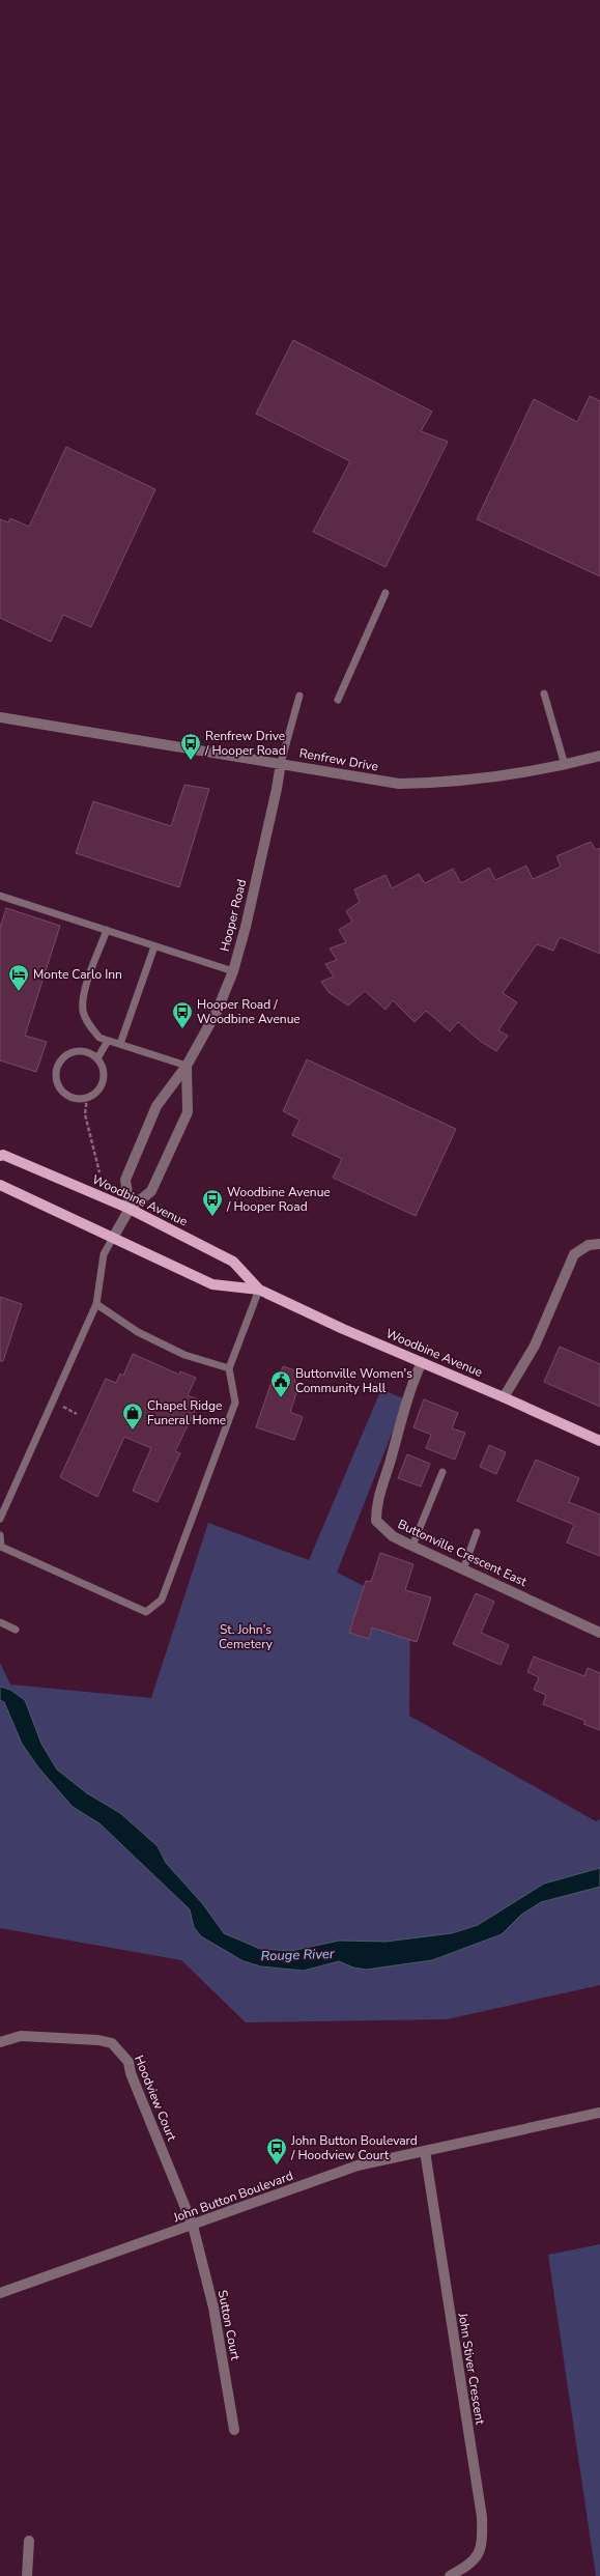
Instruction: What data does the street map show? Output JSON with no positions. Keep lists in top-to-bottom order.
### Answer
{
  "streets": {
    "main road": ["Woodbine Avenue"],
    "street": [
      "Renfrew Drive",
      "Hooper Road",
      "Buttonville Crescent East",
      "Hoodview Court",
      "John Button Boulevard",
      "Sutton Court",
      "John Stiver Crescent"
    ]
  },
  "crossings": [
    ["Renfrew Drive", "Hooper Road"],
    ["Hooper Road", "Woodbine Avenue"],
    ["Woodbine Avenue", "Buttonville Crescent East"],
    ["Hoodview Court", "John Button Boulevard"],
    ["Hoodview Court", "Sutton Court"],
    ["John Button Boulevard", "Sutton Court"],
    ["John Button Boulevard", "John Stiver Crescent"]
  ],
  "water": ["Rouge River"],
  "parks": ["St. John's Cemetery"],
  "places": {
    "bus stop": [
      "Renfrew Drive / Hooper Road",
      "Hooper Road / Woodbine Avenue",
      "Woodbine Avenue / Hooper Road",
      "John Button Boulevard / Hoodview Court"
    ],
    "hotel": ["Monte Carlo Inn"],
    "public building": ["Buttonville Women's Community Hall"],
    "shop": ["Chapel Ridge Funeral Home"]
  }
}
